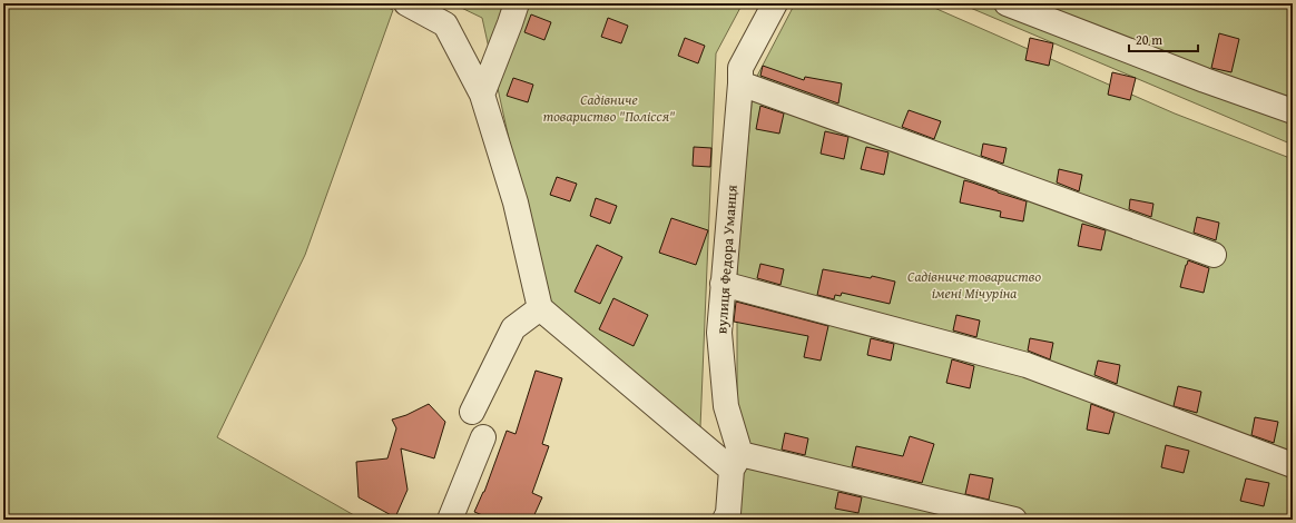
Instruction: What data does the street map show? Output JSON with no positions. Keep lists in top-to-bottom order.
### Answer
{
  "streets": {
    "street": ["вулиця Федора Уманця"]
  },
  "parks": ["Садівниче товариство \"Полісся\"", "Садівниче товариство імені Мічуріна"],
  "scale_bar": "20 m"
}
